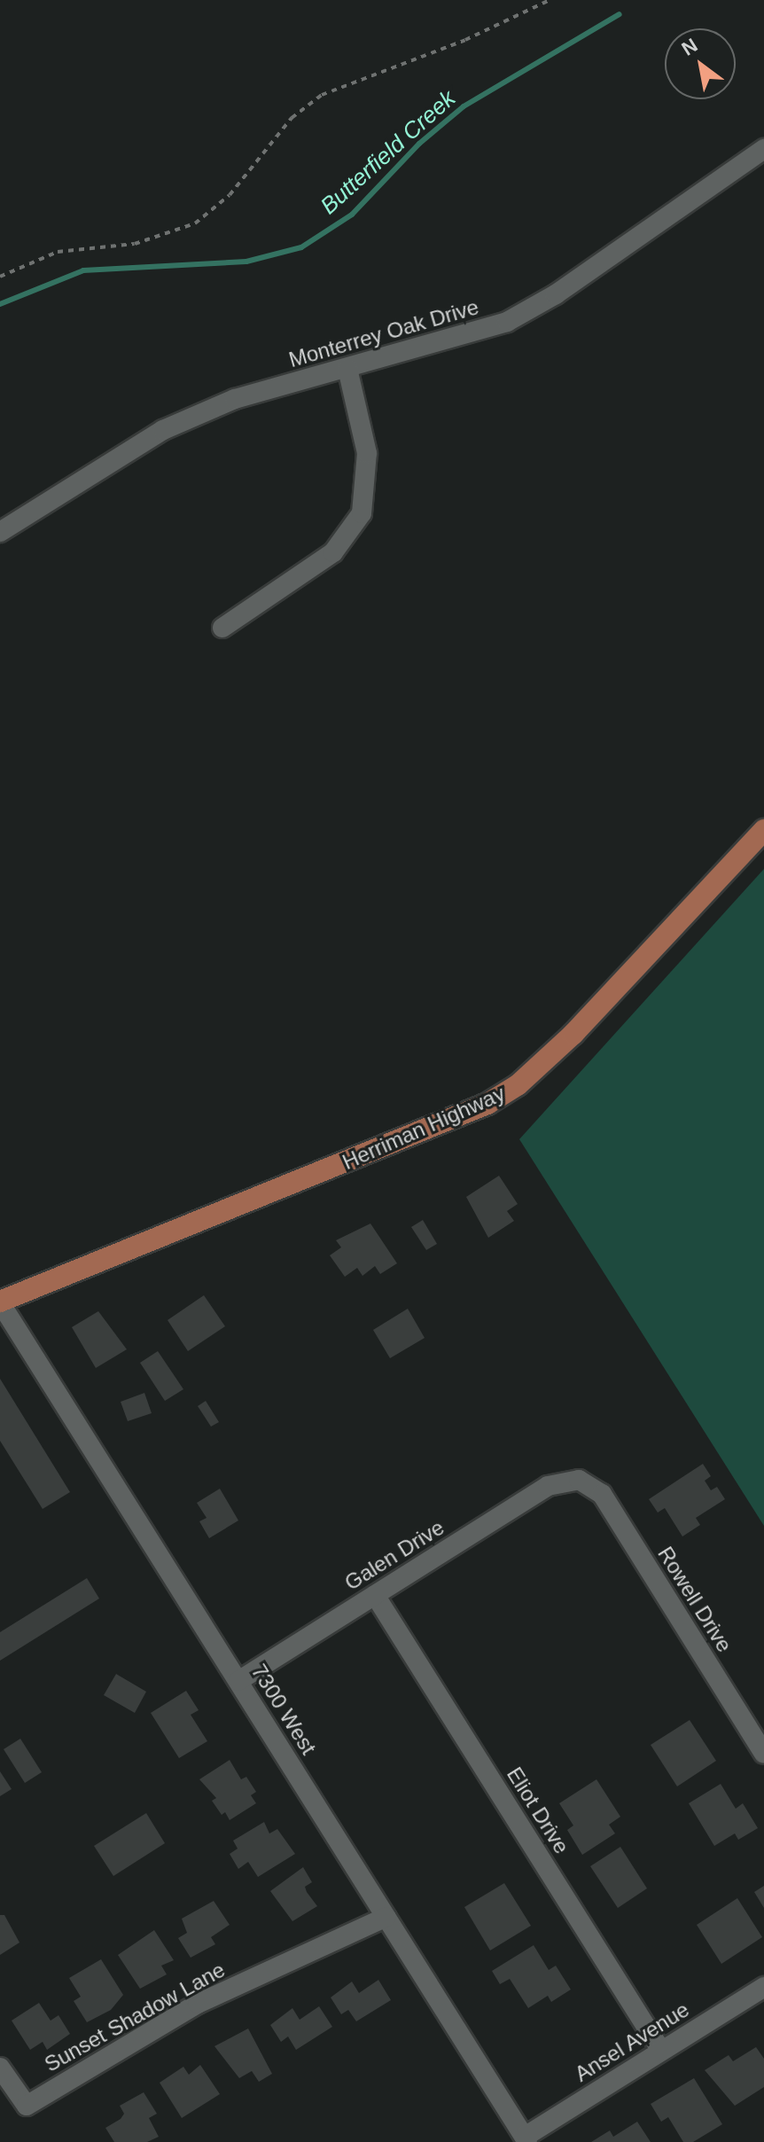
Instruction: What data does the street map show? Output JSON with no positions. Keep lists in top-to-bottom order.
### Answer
{
  "streets": {
    "main road": ["Herriman Highway"],
    "street": [
      "Monterrey Oak Drive",
      "Galen Drive",
      "Rowell Drive",
      "7300 West",
      "Eliot Drive",
      "Sunset Shadow Lane",
      "Ansel Avenue"
    ]
  },
  "crossings": [
    ["Herriman Highway", "7300 West"],
    ["Galen Drive", "Rowell Drive"],
    ["Galen Drive", "7300 West"],
    ["Galen Drive", "Eliot Drive"],
    ["7300 West", "Sunset Shadow Lane"],
    ["7300 West", "Ansel Avenue"],
    ["Eliot Drive", "Ansel Avenue"]
  ],
  "water": ["Butterfield Creek"],
  "north": "top left"
}
